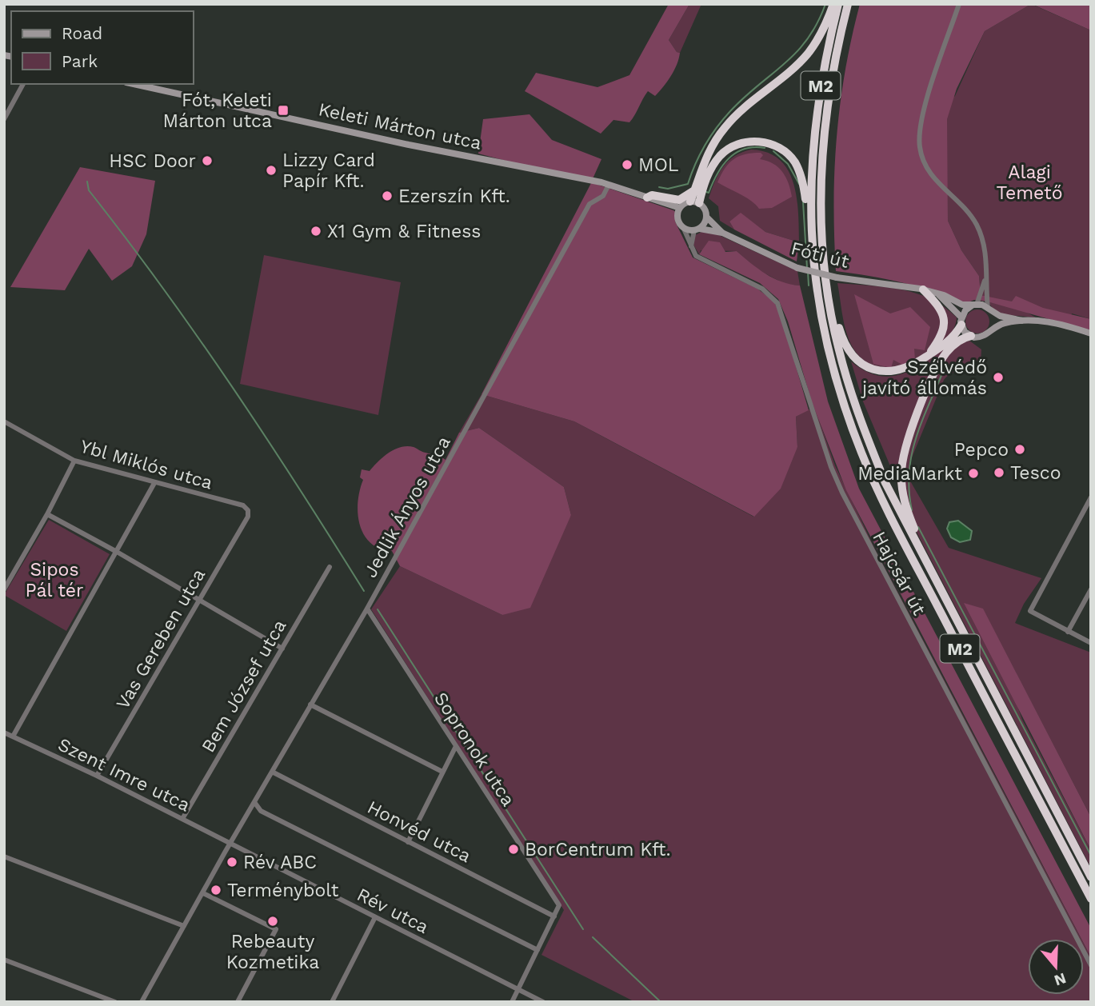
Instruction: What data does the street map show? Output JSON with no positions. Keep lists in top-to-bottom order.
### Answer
{
  "streets": {
    "highway": ["M2"],
    "main road": ["Keleti Márton utca", "Fóti út"],
    "street": [
      "Ybl Miklós utca",
      "Jedlik Ányos utca",
      "Hajcsár út",
      "Vas Gereben utca",
      "Bem József utca",
      "Sopronok utca",
      "Szent Imre utca",
      "Honvéd utca",
      "Rév utca"
    ]
  },
  "crossings": [
    ["Keleti Márton utca", "Fóti út"],
    ["Keleti Márton utca", "Jedlik Ányos utca"],
    ["Ybl Miklós utca", "Vas Gereben utca"],
    ["Jedlik Ányos utca", "Sopronok utca"],
    ["Jedlik Ányos utca", "Szent Imre utca"],
    ["Jedlik Ányos utca", "Honvéd utca"],
    ["Jedlik Ányos utca", "Rév utca"],
    ["Vas Gereben utca", "Szent Imre utca"],
    ["Bem József utca", "Szent Imre utca"],
    ["Sopronok utca", "Honvéd utca"],
    ["Szent Imre utca", "Rév utca"]
  ],
  "parks": ["Alagi Temető", "Sipos Pál tér"],
  "places": {
    "transit": ["Fót, Keleti Márton utca"],
    "other": [
      "HSC Door",
      "MOL",
      "Lizzy Card Papír Kft.",
      "Ezerszín Kft.",
      "X1 Gym & Fitness",
      "Szélvédő javító állomás",
      "Pepco",
      "Tesco",
      "MediaMarkt",
      "BorCentrum Kft.",
      "Rév ABC",
      "Terménybolt",
      "Rebeauty Kozmetika"
    ]
  },
  "legend": ["Road", "Park"],
  "north": "bottom"
}
